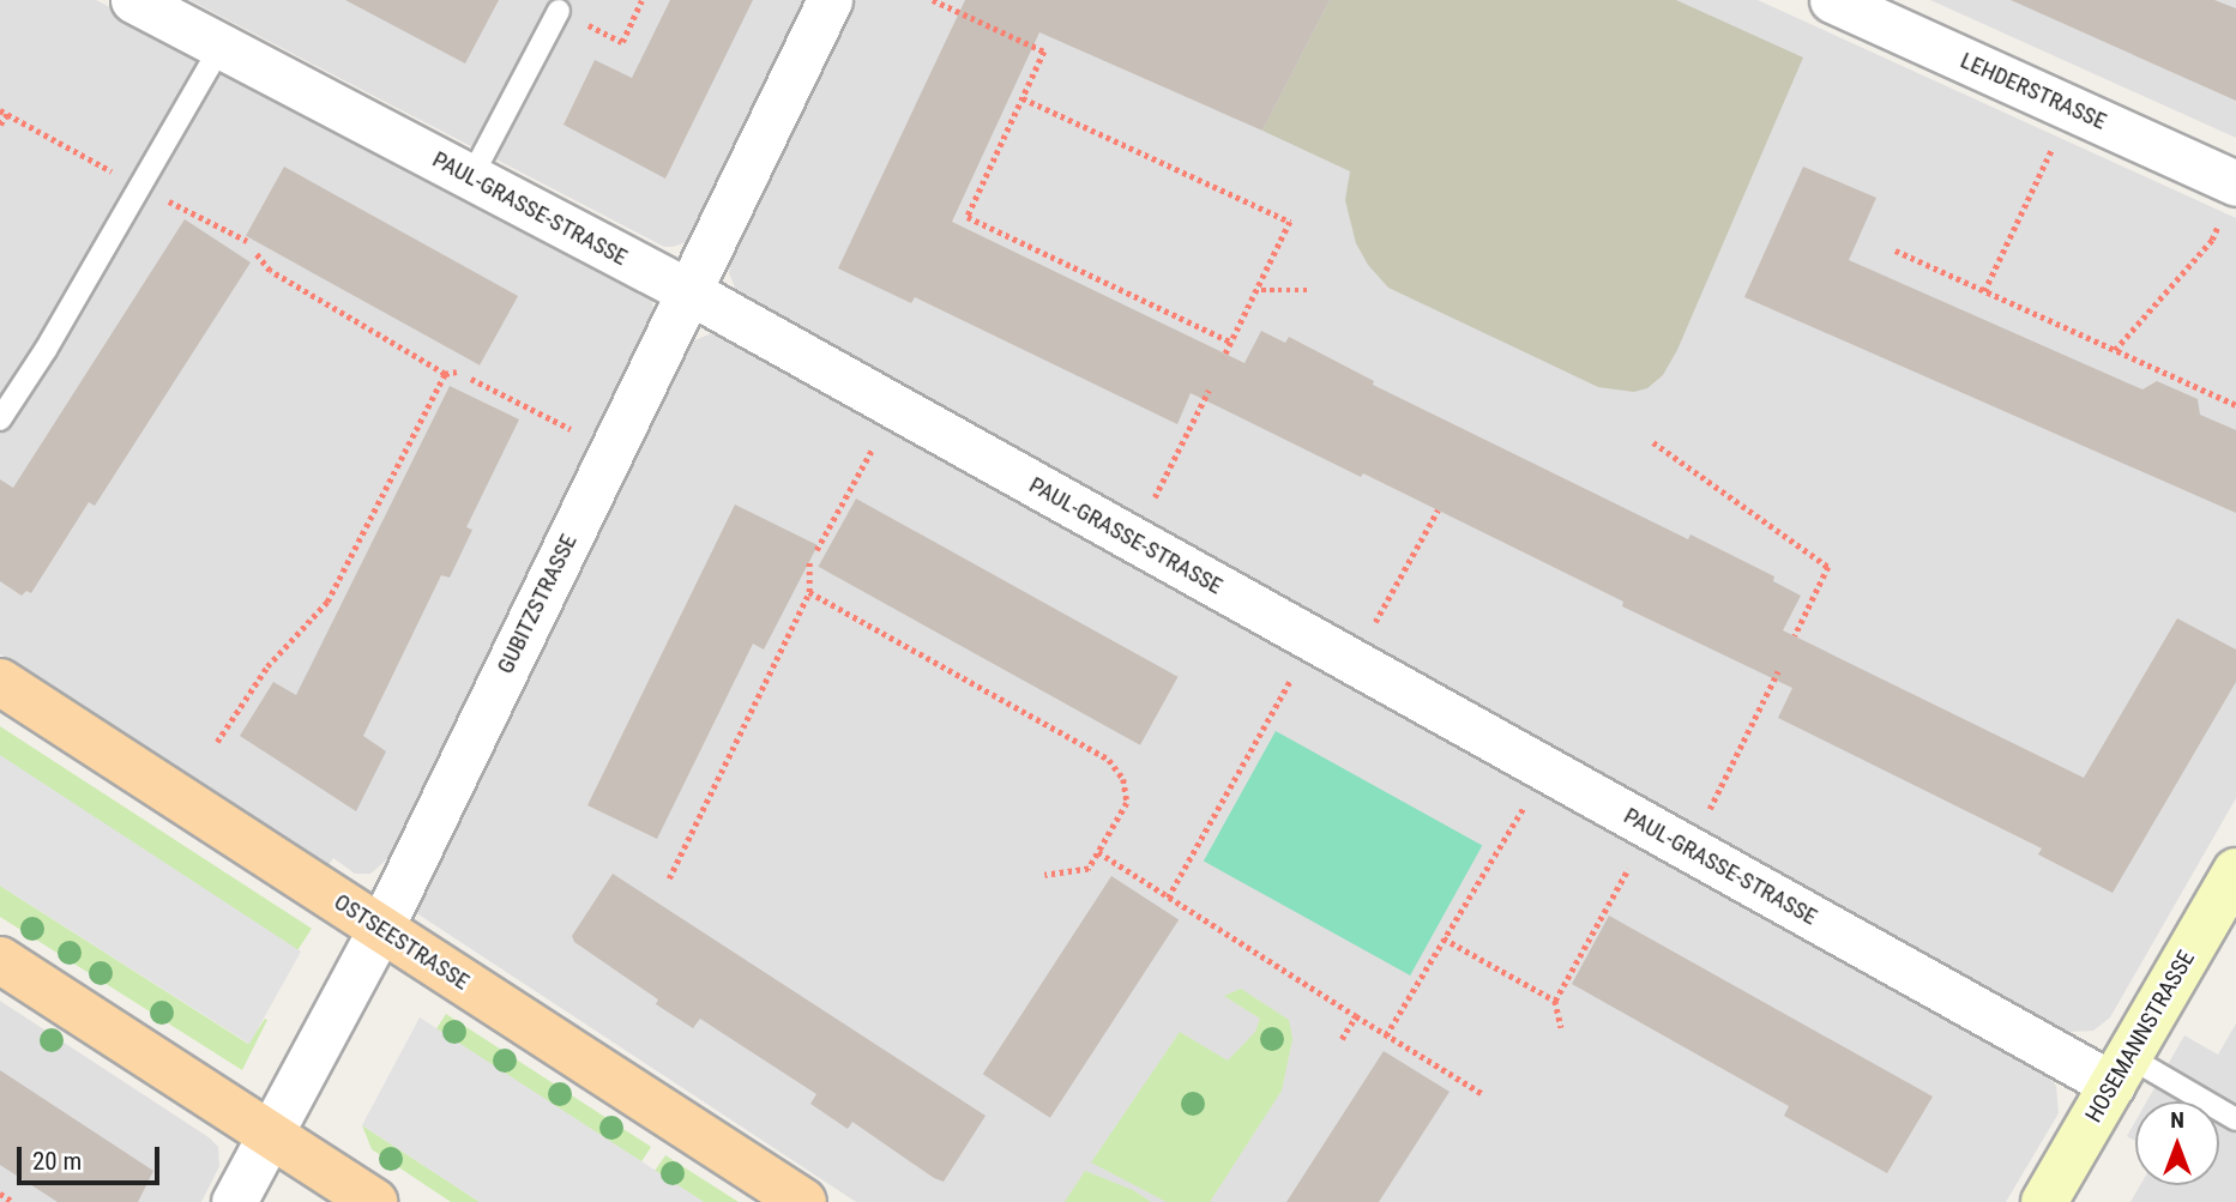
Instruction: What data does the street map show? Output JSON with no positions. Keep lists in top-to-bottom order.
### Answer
{
  "streets": {
    "main road": ["OSTSEESTRASSE"],
    "street": [
      "LEHDERSTRASSE",
      "PAUL-GRASSE-STRASSE",
      "GUBITZSTRASSE",
      "HOSEMANNSTRASSE"
    ]
  },
  "crossings": [
    ["PAUL-GRASSE-STRASSE", "GUBITZSTRASSE"],
    ["PAUL-GRASSE-STRASSE", "HOSEMANNSTRASSE"],
    ["GUBITZSTRASSE", "OSTSEESTRASSE"]
  ],
  "scale_bar": "20 m",
  "north": "top"
}
